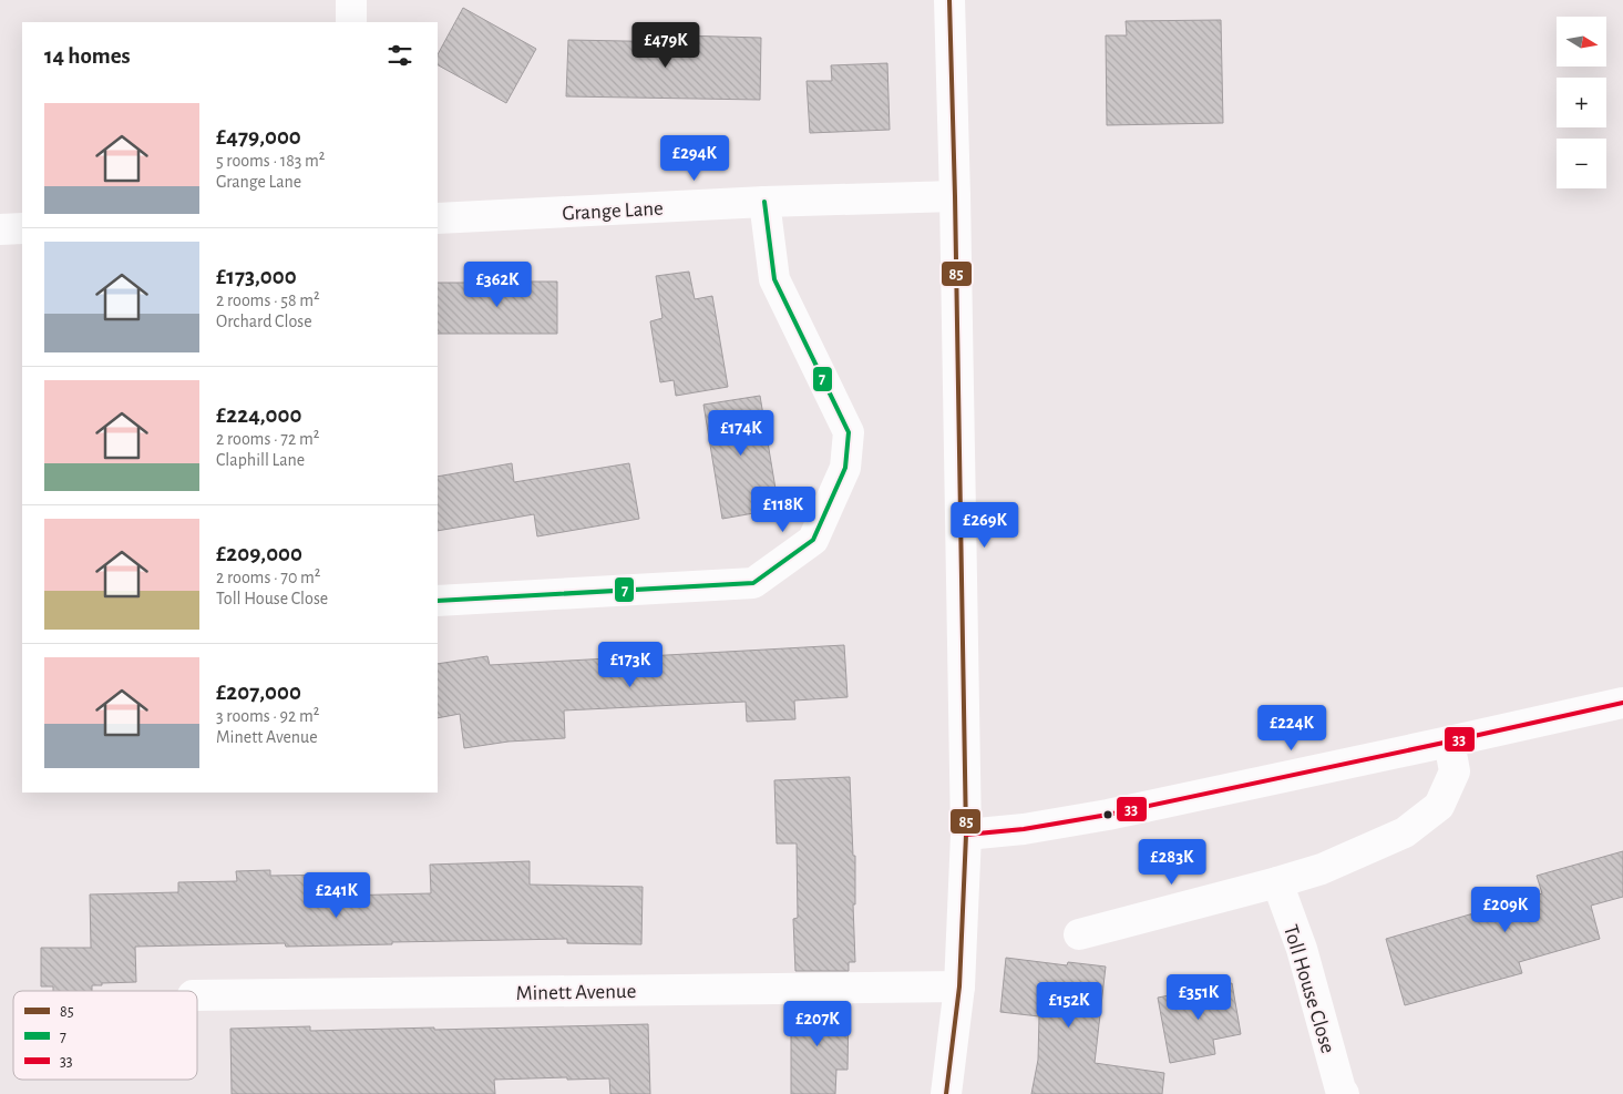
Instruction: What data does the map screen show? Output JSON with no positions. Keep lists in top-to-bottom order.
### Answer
{
  "streets": {
    "street": ["Grange Lane", "Toll House Close", "Minett Avenue"]
  },
  "lines": ["transit line 85", "transit line 7", "transit line 33"],
  "legend": ["85", "7", "33"],
  "north": "right",
  "page": {
    "map_buttons": ["+", "−"],
    "price": [
      "£479K",
      "£294K",
      "£362K",
      "£174K",
      "£118K",
      "£269K",
      "£173K",
      "£224K",
      "£283K",
      "£241K",
      "£209K",
      "£351K",
      "£152K",
      "£207K"
    ],
    "heading": "14 homes",
    "list": [
      {
        "name": "£479,000",
        "note": "5 rooms · 183 m² · Grange Lane"
      },
      {
        "name": "£173,000",
        "note": "2 rooms · 58 m² · Orchard Close"
      },
      {
        "name": "£224,000",
        "note": "2 rooms · 72 m² · Claphill Lane"
      },
      {
        "name": "£209,000",
        "note": "2 rooms · 70 m² · Toll House Close"
      },
      {
        "name": "£207,000",
        "note": "3 rooms · 92 m² · Minett Avenue"
      }
    ]
  }
}
